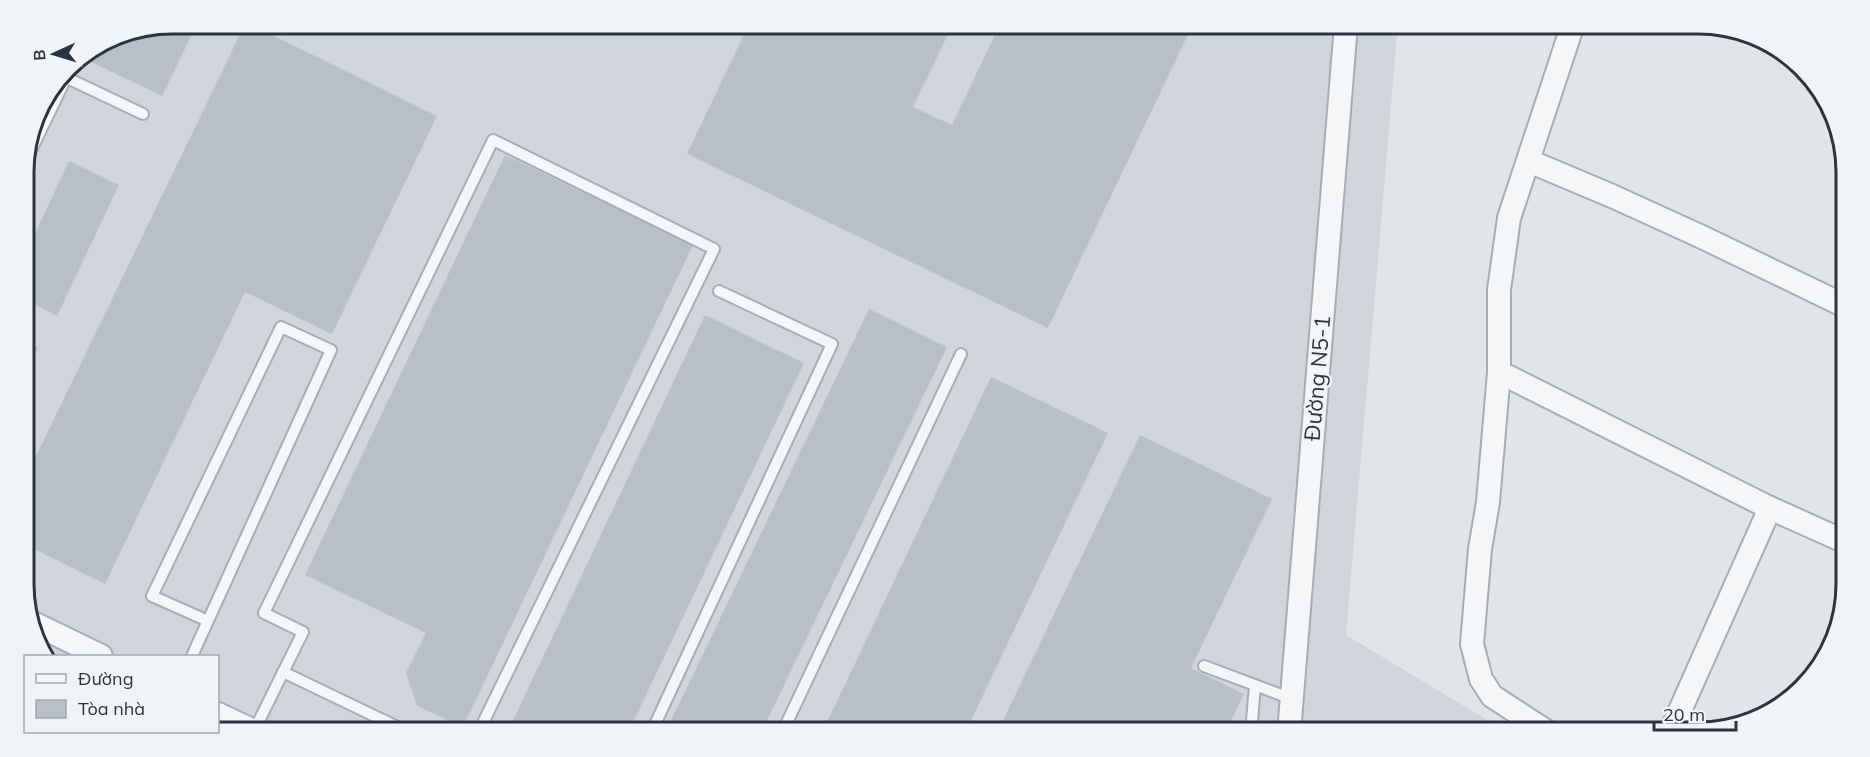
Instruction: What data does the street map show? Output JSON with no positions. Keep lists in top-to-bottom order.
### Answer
{
  "streets": {
    "street": ["Đường N5-1"]
  },
  "legend": ["Đường", "Tòa nhà"],
  "scale_bar": "20 m",
  "north": "left"
}
